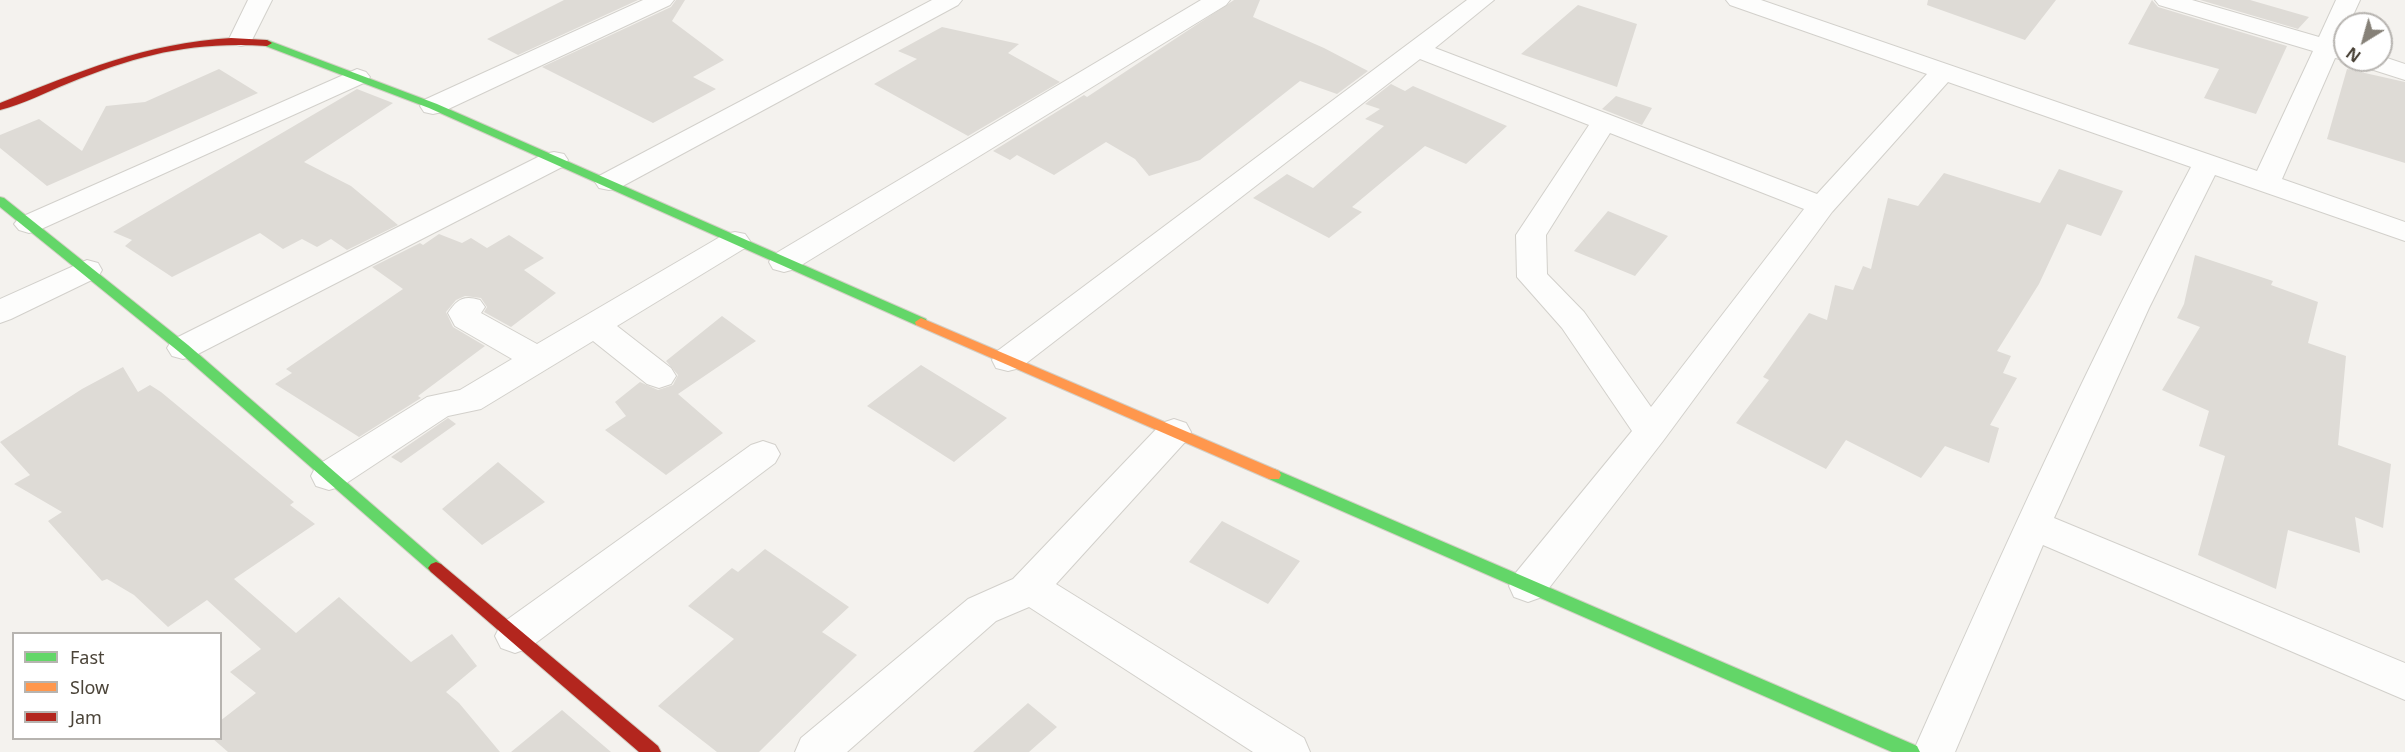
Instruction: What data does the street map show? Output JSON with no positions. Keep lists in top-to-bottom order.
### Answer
{
  "legend": ["Fast", "Slow", "Jam"],
  "north": "bottom left"
}
